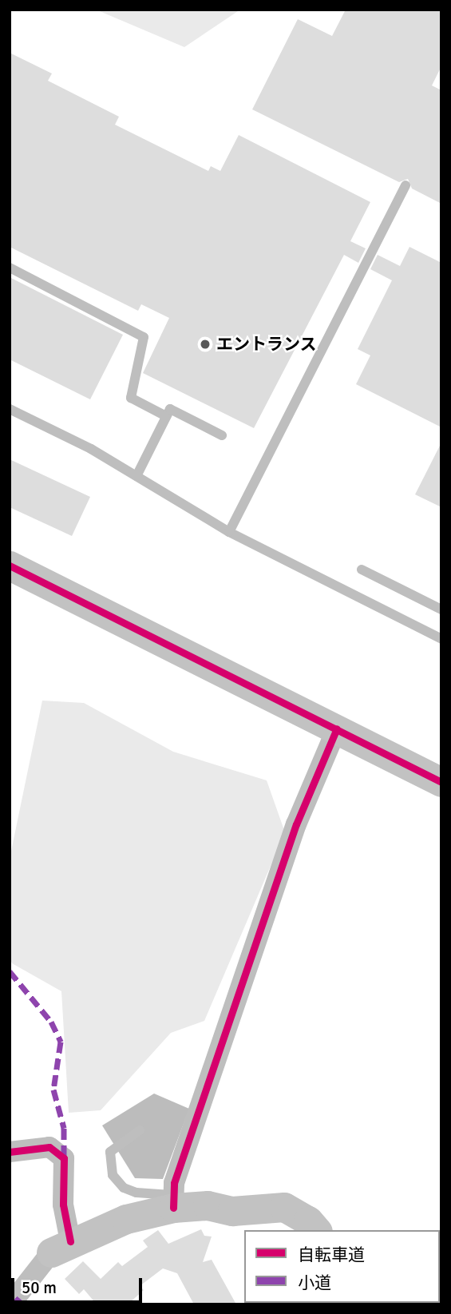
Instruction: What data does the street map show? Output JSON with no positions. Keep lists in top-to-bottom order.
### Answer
{
  "places": ["エントランス"],
  "legend": ["自転車道", "小道"],
  "scale_bar": "50 m"
}
